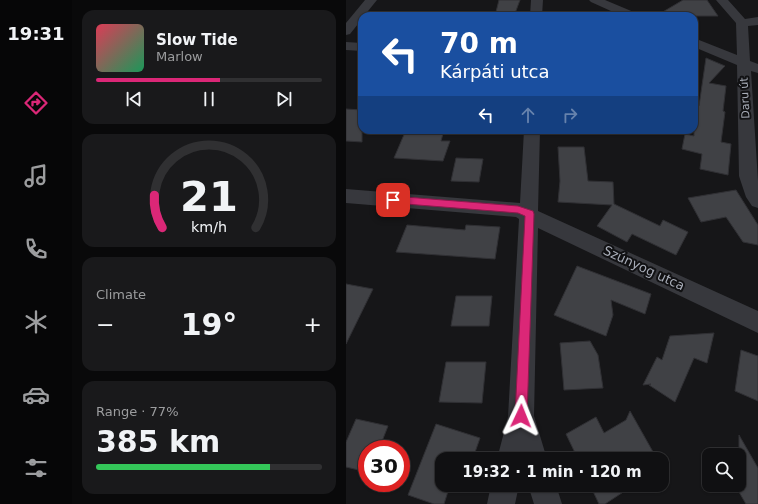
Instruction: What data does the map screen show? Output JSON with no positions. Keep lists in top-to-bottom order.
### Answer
{
  "streets": {
    "street": ["Daru út", "Szúnyog utca"]
  },
  "page": {
    "tabs": "19:31",
    "turn": ["70 m", "Kárpáti utca"],
    "song": ["Slow Tide", "Marlow"],
    "tile": [
      "Climate",
      ["Range · 77%", "385 km"]
    ],
    "heat": ["−", "19°", "+"],
    "limit": "30",
    "trip": "19:32 · 1 min · 120 m",
    "gauge": ["21", "km/h"]
  }
}
